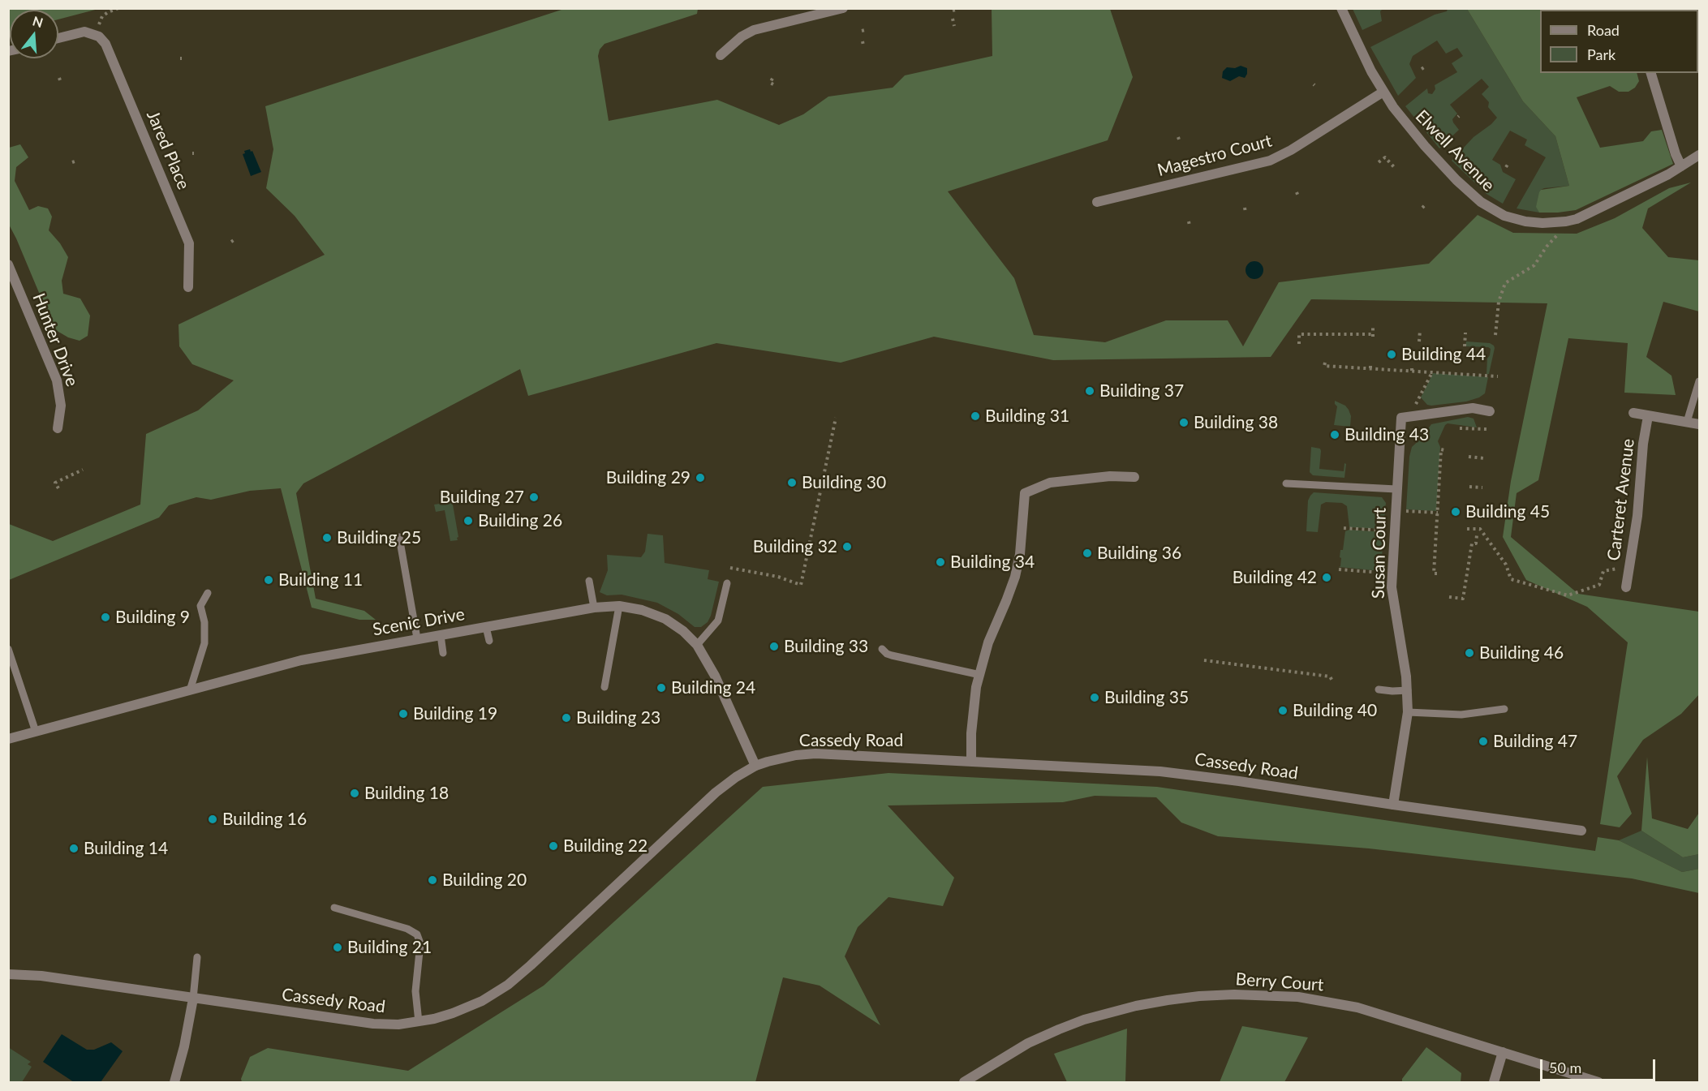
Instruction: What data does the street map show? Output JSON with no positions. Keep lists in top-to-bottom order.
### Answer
{
  "streets": {
    "street": [
      "Jared Place",
      "Elwell Avenue",
      "Magestro Court",
      "Hunter Drive",
      "Carteret Avenue",
      "Susan Court",
      "Scenic Drive",
      "Cassedy Road",
      "Berry Court"
    ]
  },
  "crossings": [
    ["Elwell Avenue", "Magestro Court"],
    ["Susan Court", "Cassedy Road"],
    ["Scenic Drive", "Cassedy Road"]
  ],
  "places": [
    "Building 44",
    "Building 37",
    "Building 31",
    "Building 38",
    "Building 43",
    "Building 29",
    "Building 30",
    "Building 27",
    "Building 45",
    "Building 26",
    "Building 25",
    "Building 32",
    "Building 36",
    "Building 34",
    "Building 42",
    "Building 11",
    "Building 9",
    "Building 33",
    "Building 46",
    "Building 24",
    "Building 35",
    "Building 40",
    "Building 19",
    "Building 23",
    "Building 47",
    "Building 18",
    "Building 16",
    "Building 22",
    "Building 14",
    "Building 20",
    "Building 21"
  ],
  "legend": ["Road", "Park"],
  "scale_bar": "50 m",
  "north": "top"
}
